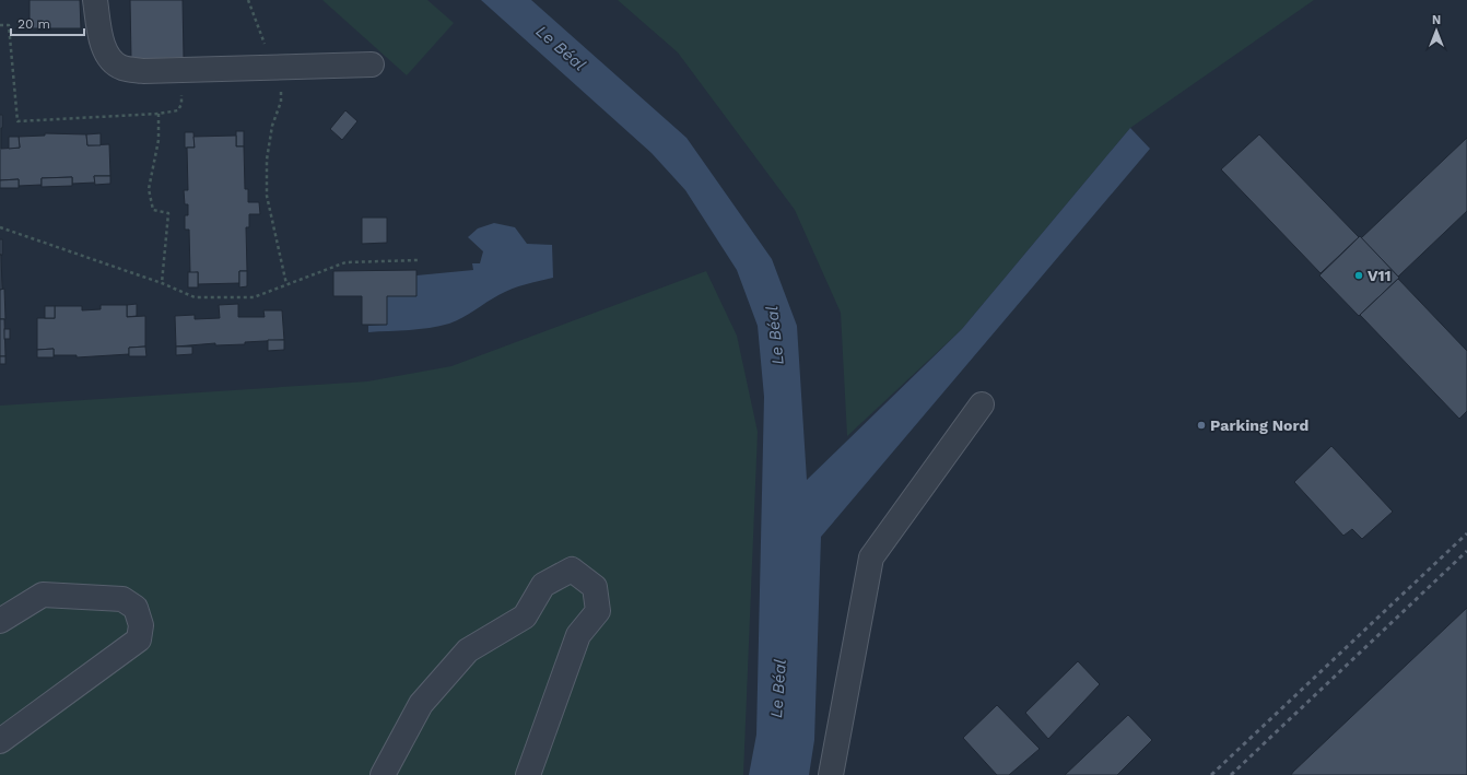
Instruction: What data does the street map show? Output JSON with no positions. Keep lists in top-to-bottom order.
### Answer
{
  "water": ["Le Béal"],
  "places": ["V11", "Parking Nord"],
  "scale_bar": "20 m",
  "north": "top"
}
